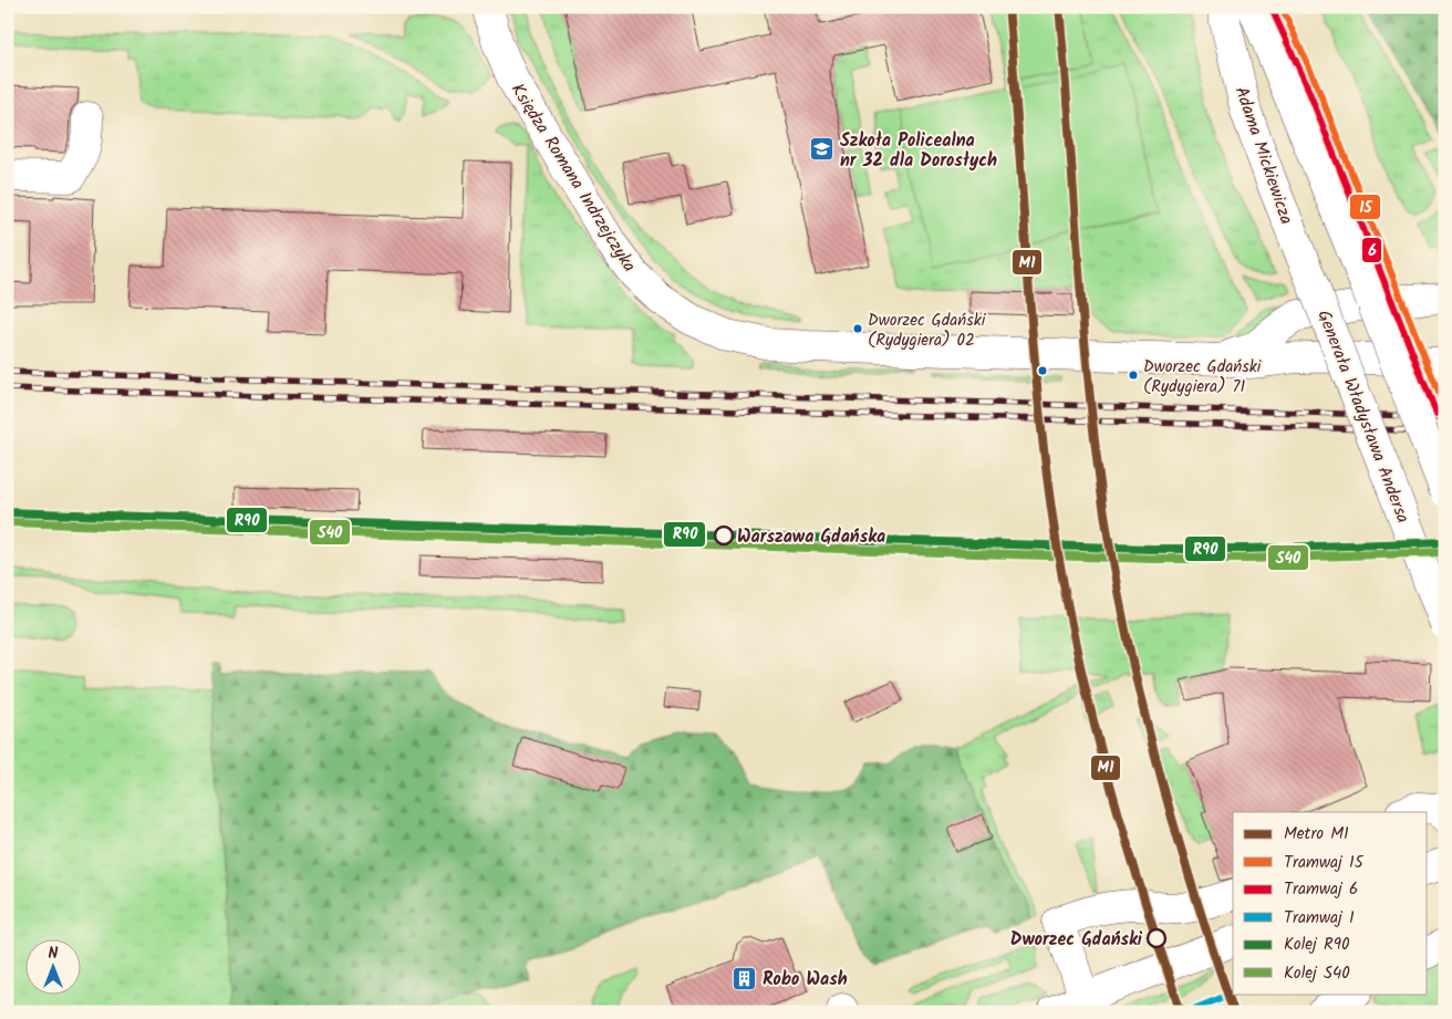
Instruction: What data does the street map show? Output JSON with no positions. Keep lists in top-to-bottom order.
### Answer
{
  "streets": {
    "main road": ["Adama Mickiewicza", "Księdza Romana Indrzejczyka", "Generała Władysława Andersa"]
  },
  "crossings": [
    ["Adama Mickiewicza", "Generała Władysława Andersa"]
  ],
  "places": {
    "school or university": ["Szkoła Policealna nr 32 dla Dorosłych"],
    "other": [
      "Dworzec Gdański (Rydygiera) 02",
      "Dworzec Gdański (Rydygiera) 71",
      "Warszawa Gdańska",
      "Dworzec Gdański"
    ],
    "building": ["Robo Wash"]
  },
  "lines": [
    "metro line M1",
    "tram line 15",
    "tram line 6",
    "rail line R90",
    "rail line S40",
    "tram line 1"
  ],
  "legend": [
    "Metro M1",
    "Tramwaj 15",
    "Tramwaj 6",
    "Tramwaj 1",
    "Kolej R90",
    "Kolej S40"
  ],
  "north": "top"
}
